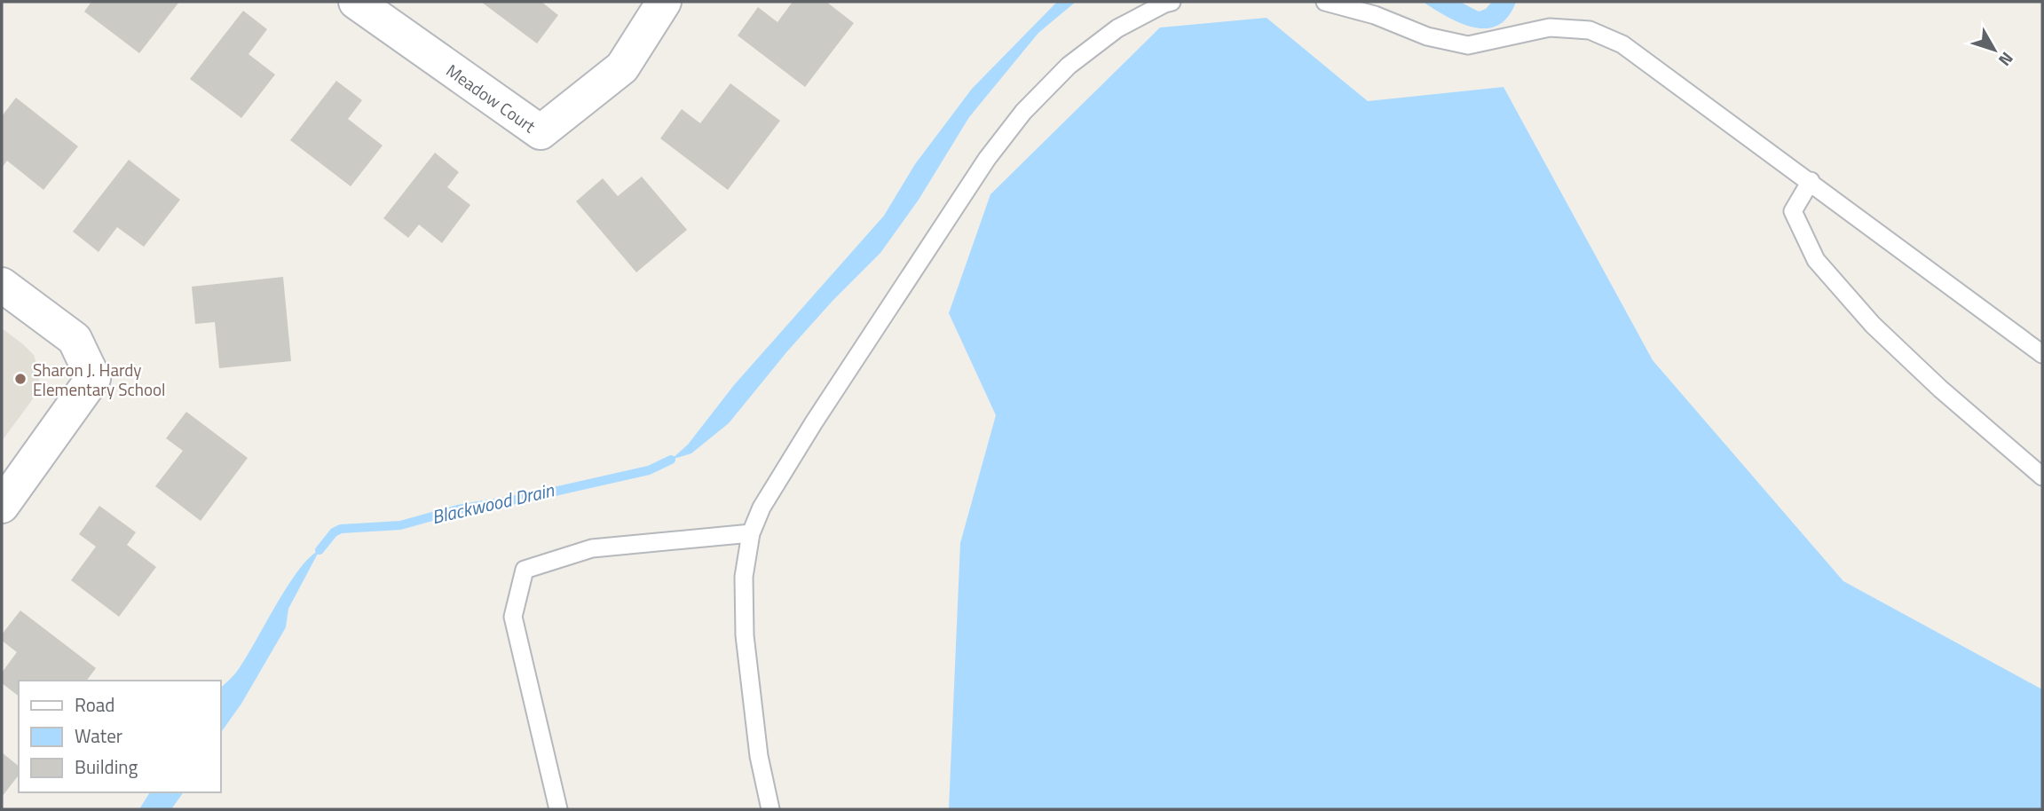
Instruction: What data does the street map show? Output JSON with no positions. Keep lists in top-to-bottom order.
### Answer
{
  "streets": {
    "street": ["Meadow Court"]
  },
  "water": ["Blackwood Drain"],
  "places": ["Sharon J. Hardy Elementary School"],
  "legend": ["Road", "Water", "Building"],
  "north": "bottom right"
}
